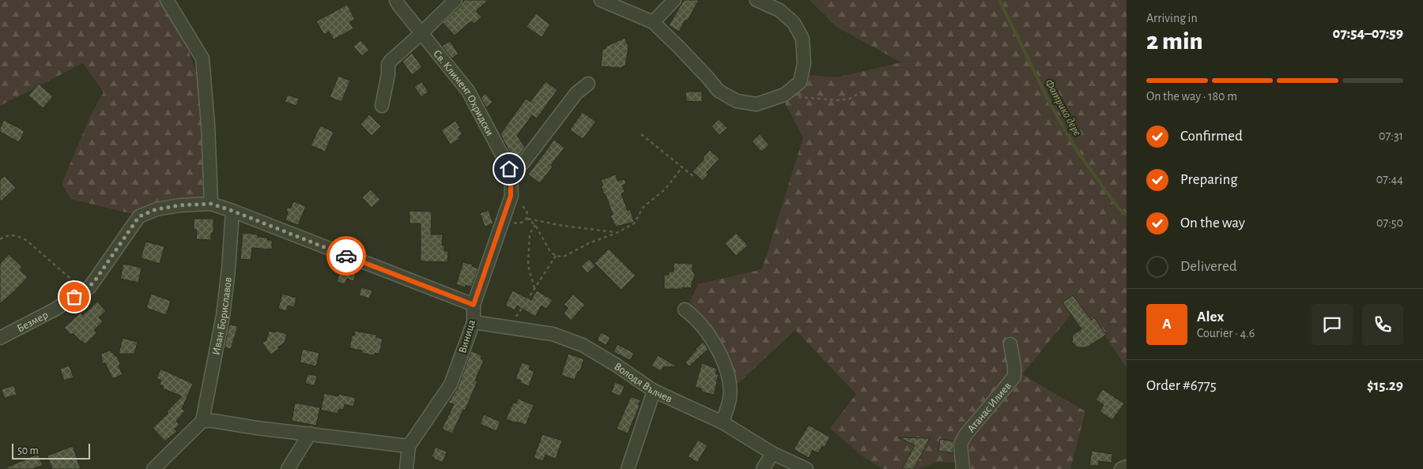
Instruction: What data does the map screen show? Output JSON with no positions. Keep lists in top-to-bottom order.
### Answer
{
  "streets": {
    "street": [
      "Св. Климент Охридски",
      "Иван Бориславов",
      "Безмер",
      "Виница",
      "Володя Вълчев",
      "Атанас Илиев"
    ]
  },
  "crossings": [
    ["Св. Климент Охридски", "Виница"],
    ["Виница", "Володя Вълчев"]
  ],
  "water": ["Фатрико дере"],
  "scale_bar": "50 m",
  "page": {
    "heading": ["2 min", "Arriving in", "07:54–07:59"],
    "panel": [
      "Alex",
      "Courier · 4.6",
      "Order #6775",
      "$15.29"
    ],
    "bar": "On the way · 180 m",
    "list": [
      ["Confirmed", "07:31"],
      ["Preparing", "07:44"],
      ["On the way", "07:50"],
      "Delivered"
    ],
    "round": "A",
    "scale": "50 m"
  }
}
